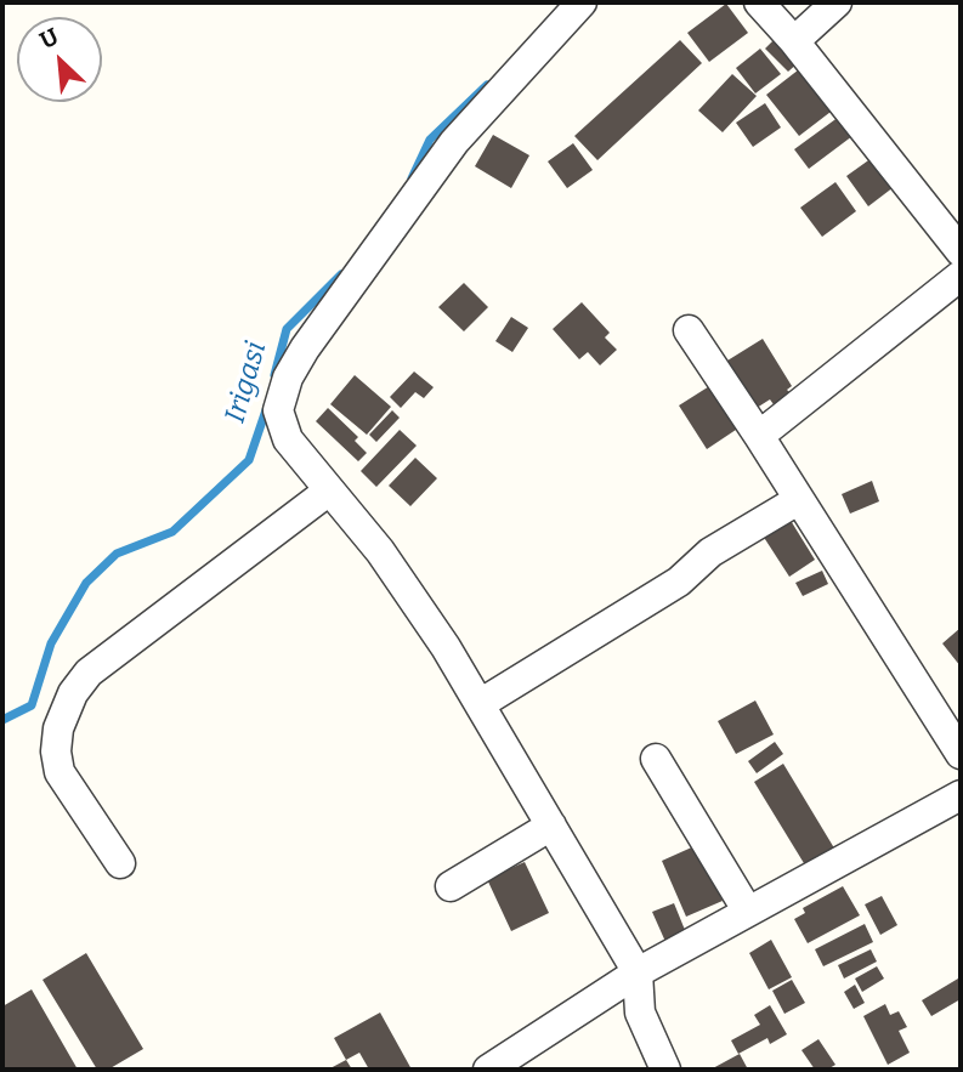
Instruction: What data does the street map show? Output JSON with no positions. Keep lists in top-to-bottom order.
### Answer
{
  "water": ["Irigasi"],
  "north": "top left"
}
